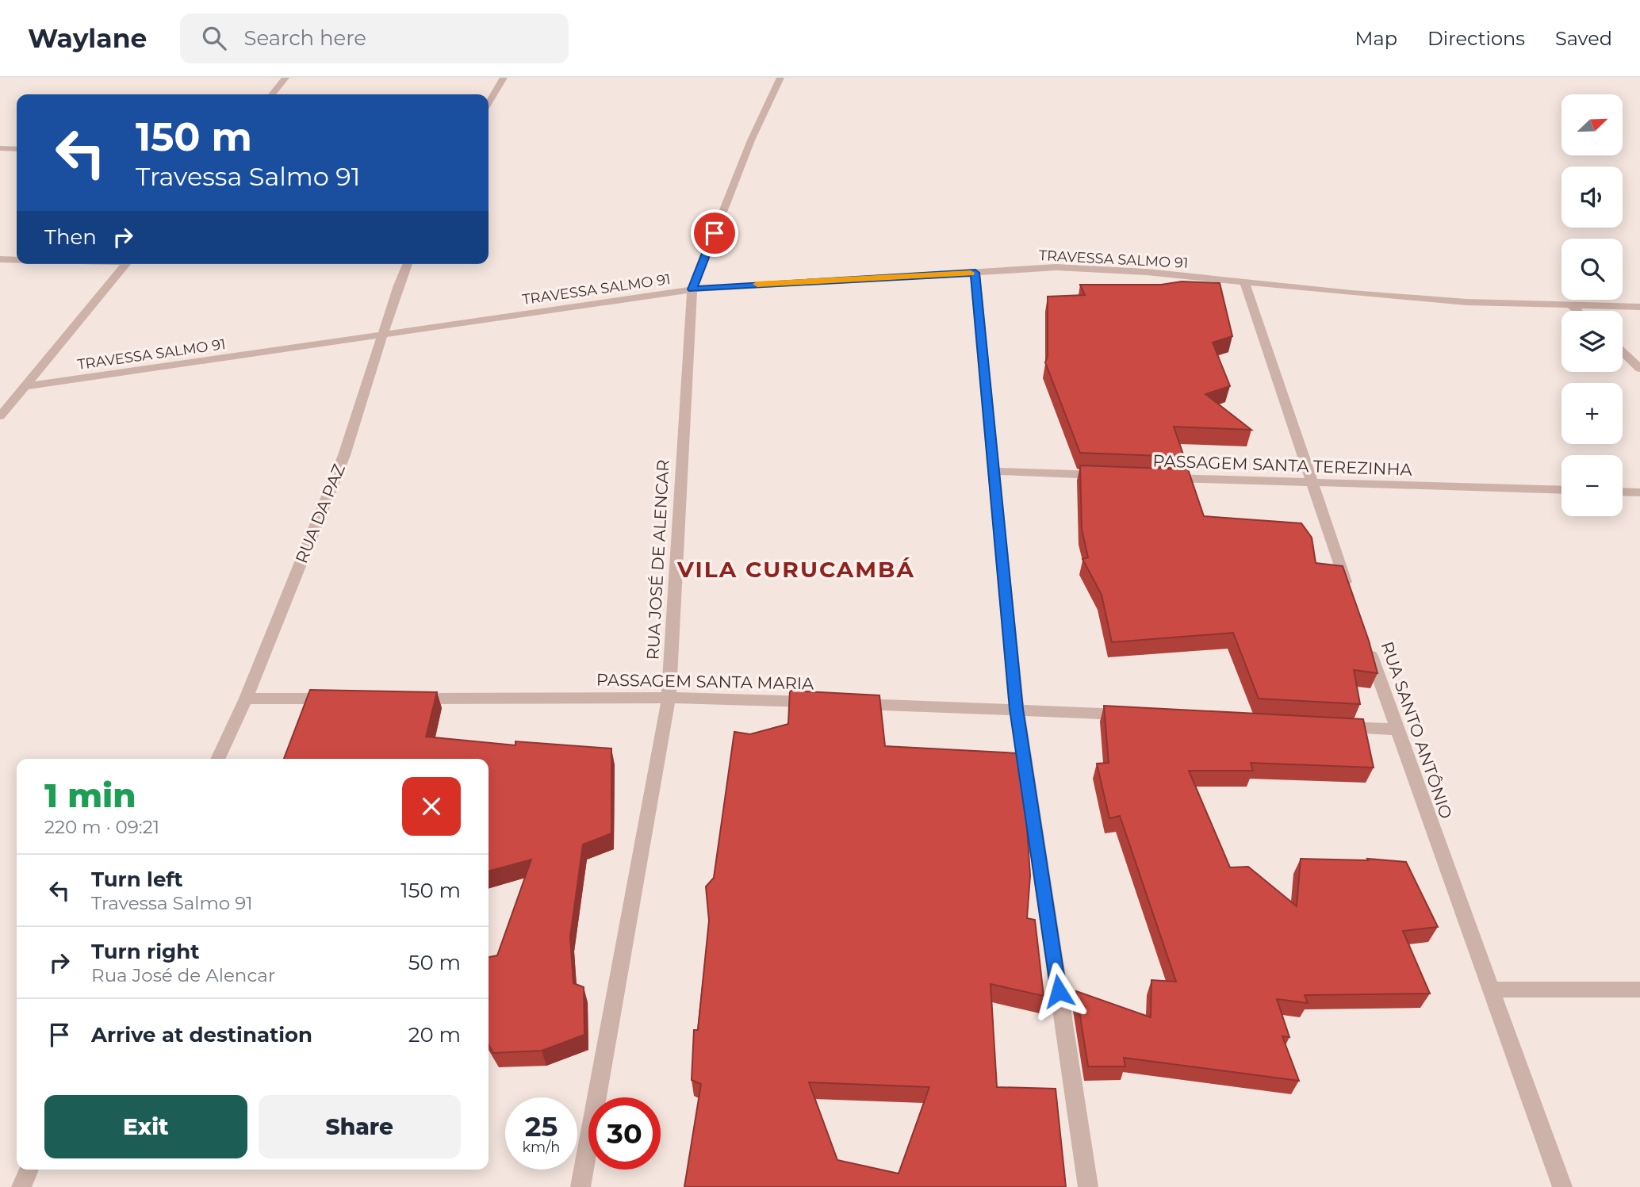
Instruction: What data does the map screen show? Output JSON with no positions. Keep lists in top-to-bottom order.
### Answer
{
  "streets": {
    "street": [
      "TRAVESSA SALMO 91",
      "PASSAGEM SANTA TEREZINHA",
      "RUA DA PAZ",
      "RUA JOSÉ DE ALENCAR",
      "PASSAGEM SANTA MARIA",
      "RUA SANTO ANTÔNIO"
    ]
  },
  "crossings": [
    ["TRAVESSA SALMO 91", "RUA DA PAZ"],
    ["TRAVESSA SALMO 91", "RUA JOSÉ DE ALENCAR"],
    ["RUA JOSÉ DE ALENCAR", "PASSAGEM SANTA MARIA"]
  ],
  "districts": ["VILA CURUCAMBÁ"],
  "north": "top right",
  "page": {
    "header": "Waylane",
    "search": "Search here",
    "nav": ["Map", "Directions", "Saved"],
    "map_buttons": ["+", "−"],
    "turn": ["150 m", "Travessa Salmo 91"],
    "then": "Then",
    "heading": ["1 min", "220 m · 09:21"],
    "list": [
      {
        "name": "Turn left",
        "note": "Travessa Salmo 91",
        "value": "150 m"
      },
      {
        "name": "Turn right",
        "note": "Rua José de Alencar",
        "value": "50 m"
      },
      {
        "name": "Arrive at destination",
        "value": "20 m"
      }
    ],
    "buttons": ["Exit", "Share"],
    "speed": "25 km/h",
    "limit": "30"
  }
}
